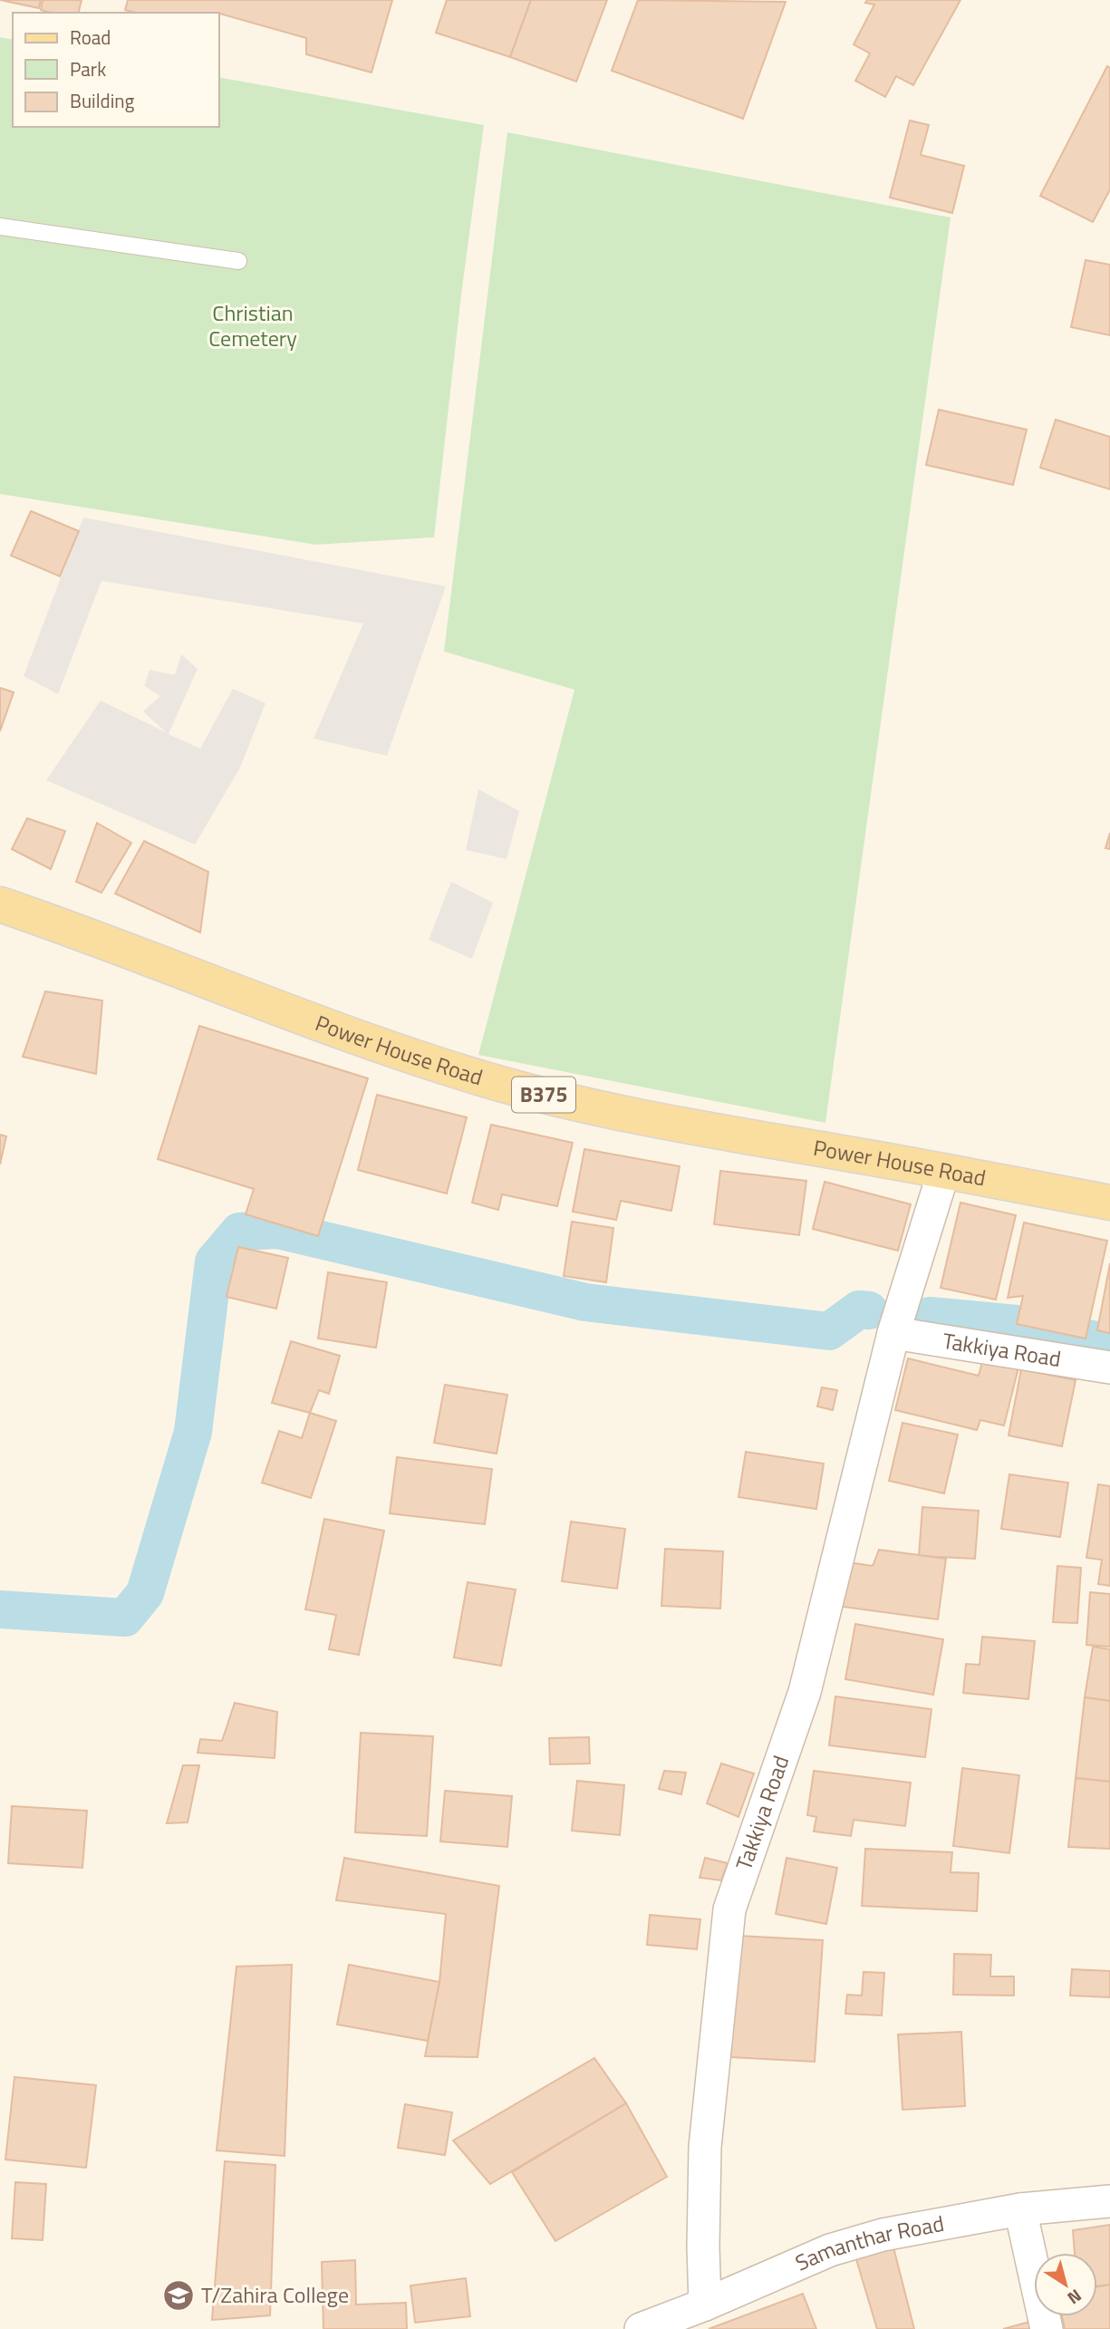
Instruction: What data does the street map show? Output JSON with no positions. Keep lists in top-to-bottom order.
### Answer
{
  "streets": {
    "main road": ["Power House Road", "B375"],
    "street": ["Takkiya Road", "Samanthar Road"]
  },
  "crossings": [
    ["Power House Road", "Takkiya Road"],
    ["Takkiya Road", "Samanthar Road"]
  ],
  "parks": ["Christian Cemetery"],
  "places": {
    "school or university": ["T/Zahira College"]
  },
  "legend": ["Road", "Park", "Building"],
  "north": "bottom right"
}
